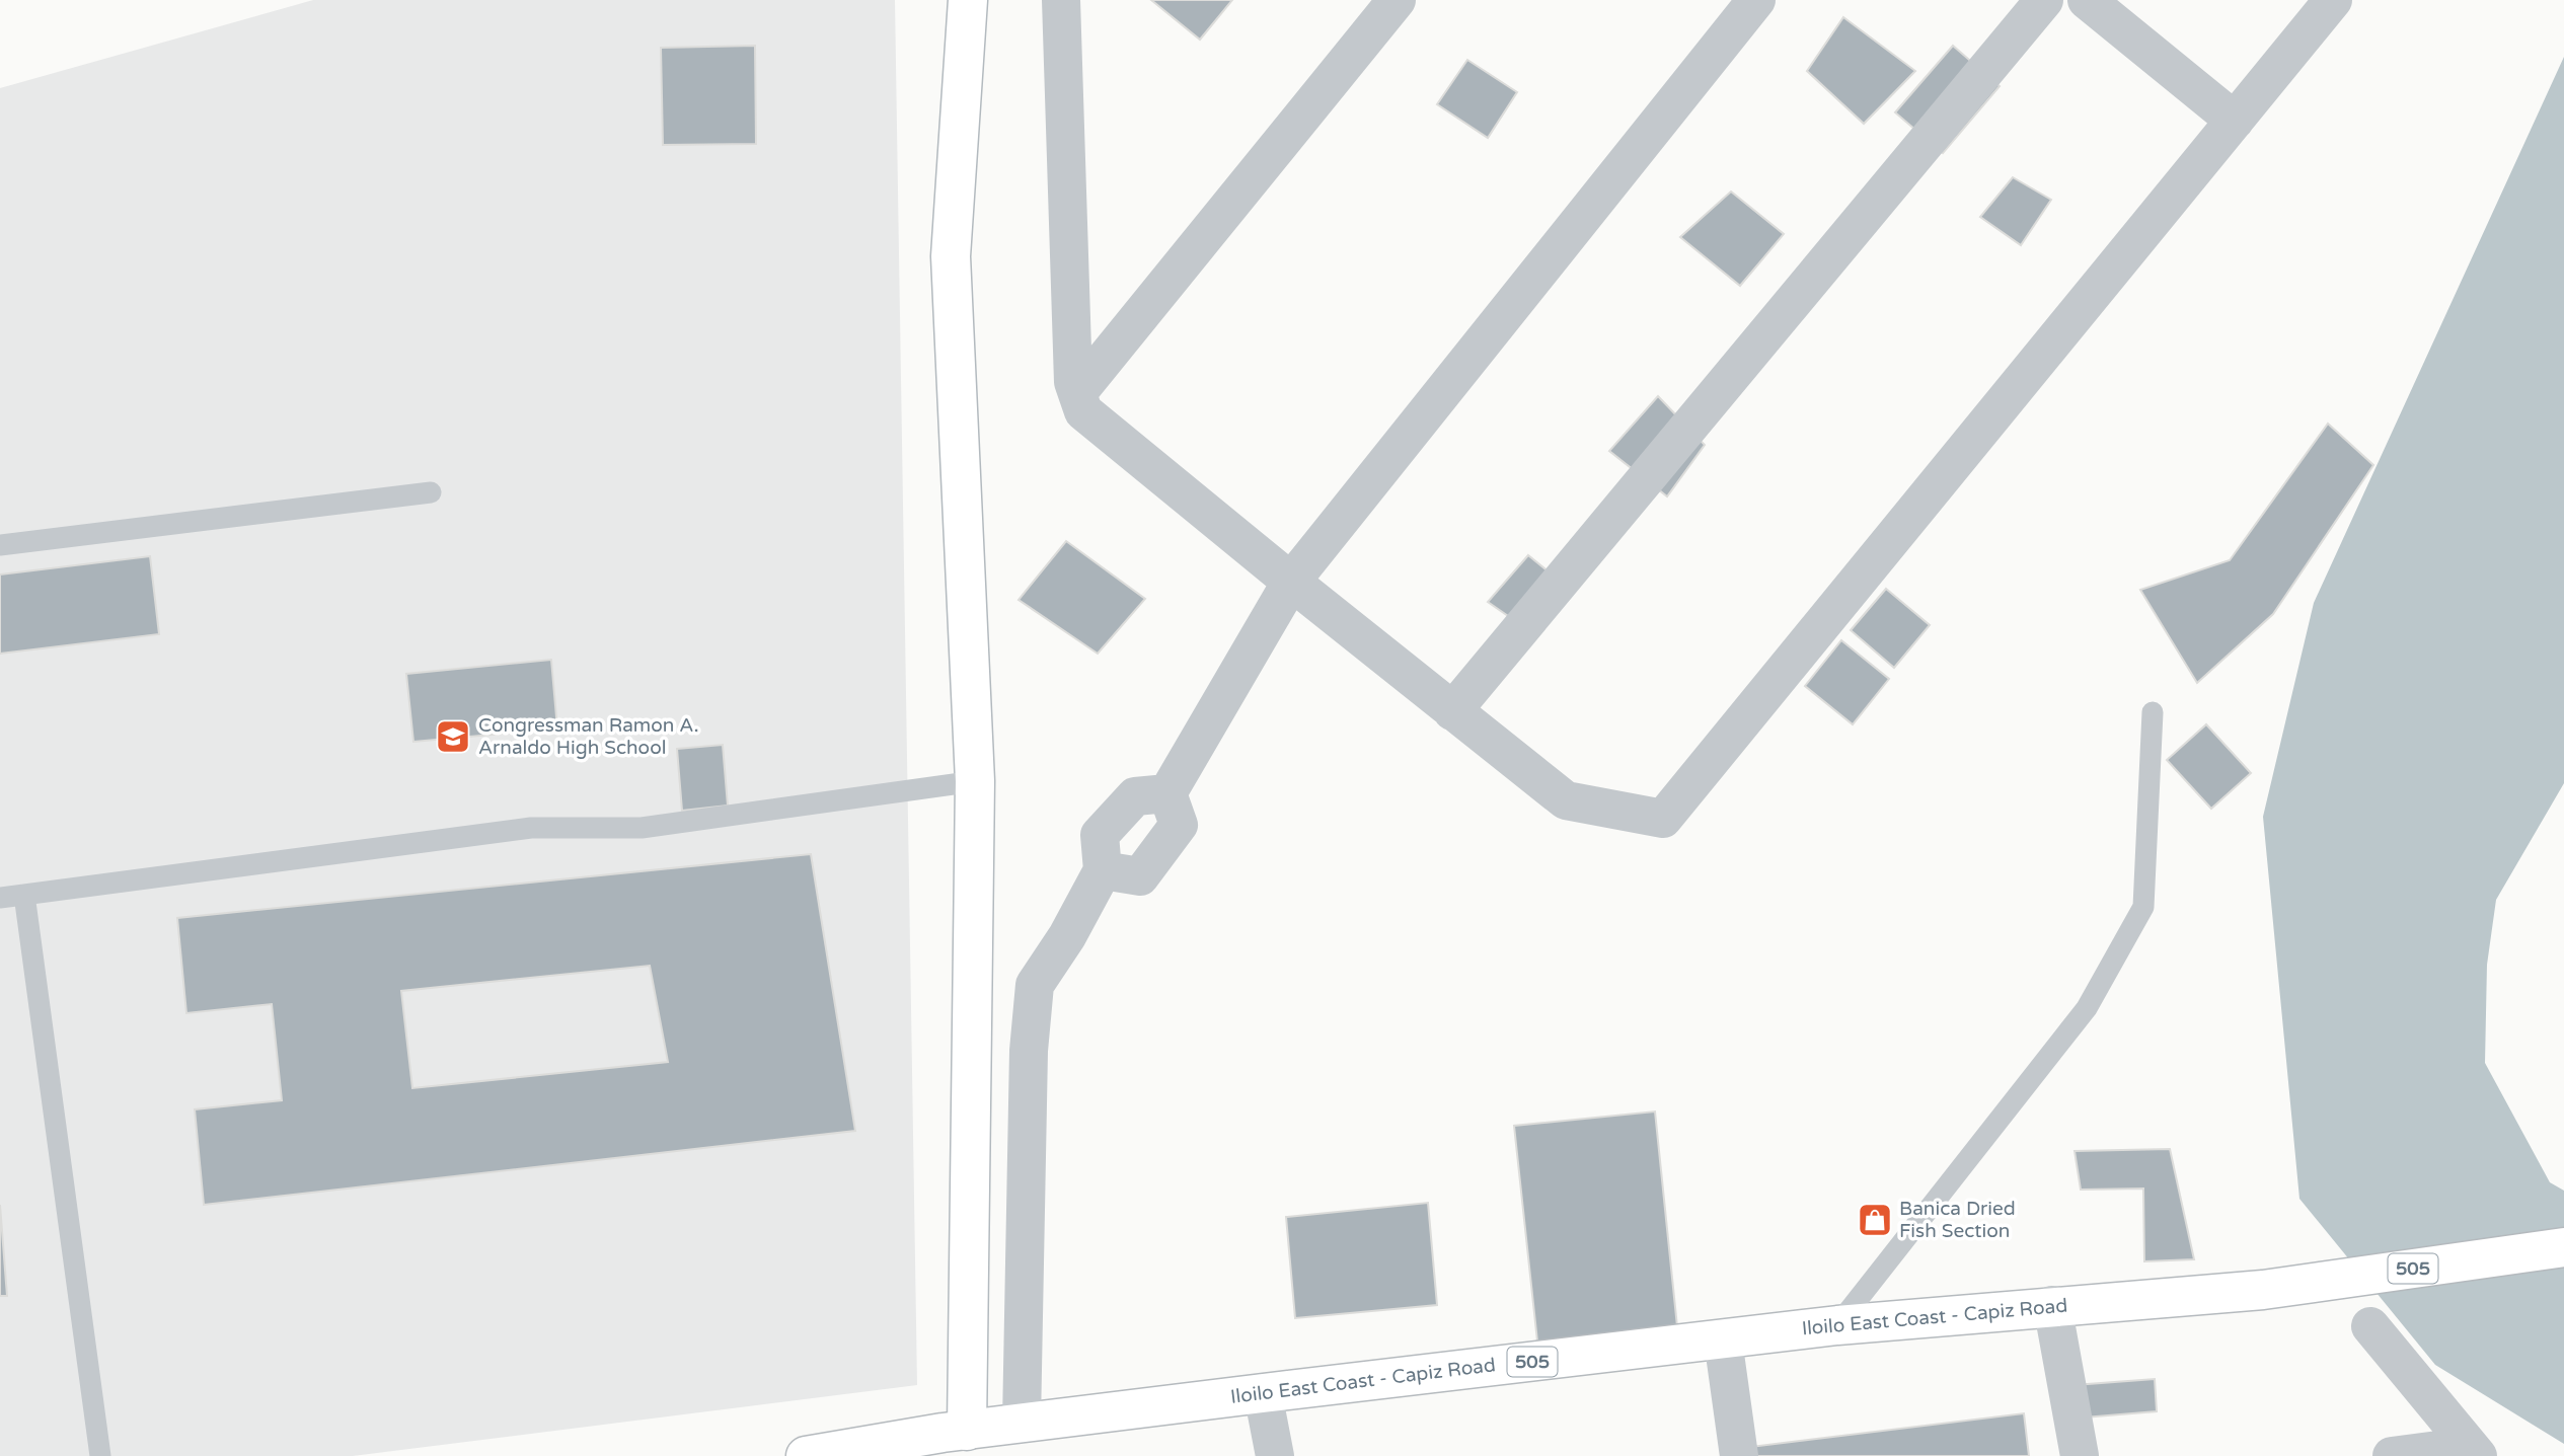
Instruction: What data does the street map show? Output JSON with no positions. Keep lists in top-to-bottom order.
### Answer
{
  "streets": {
    "main road": ["505", "Iloilo East Coast - Capiz Road"]
  },
  "places": {
    "school or university": ["Congressman Ramon A. Arnaldo High School"],
    "shop": ["Banica Dried Fish Section"]
  }
}
